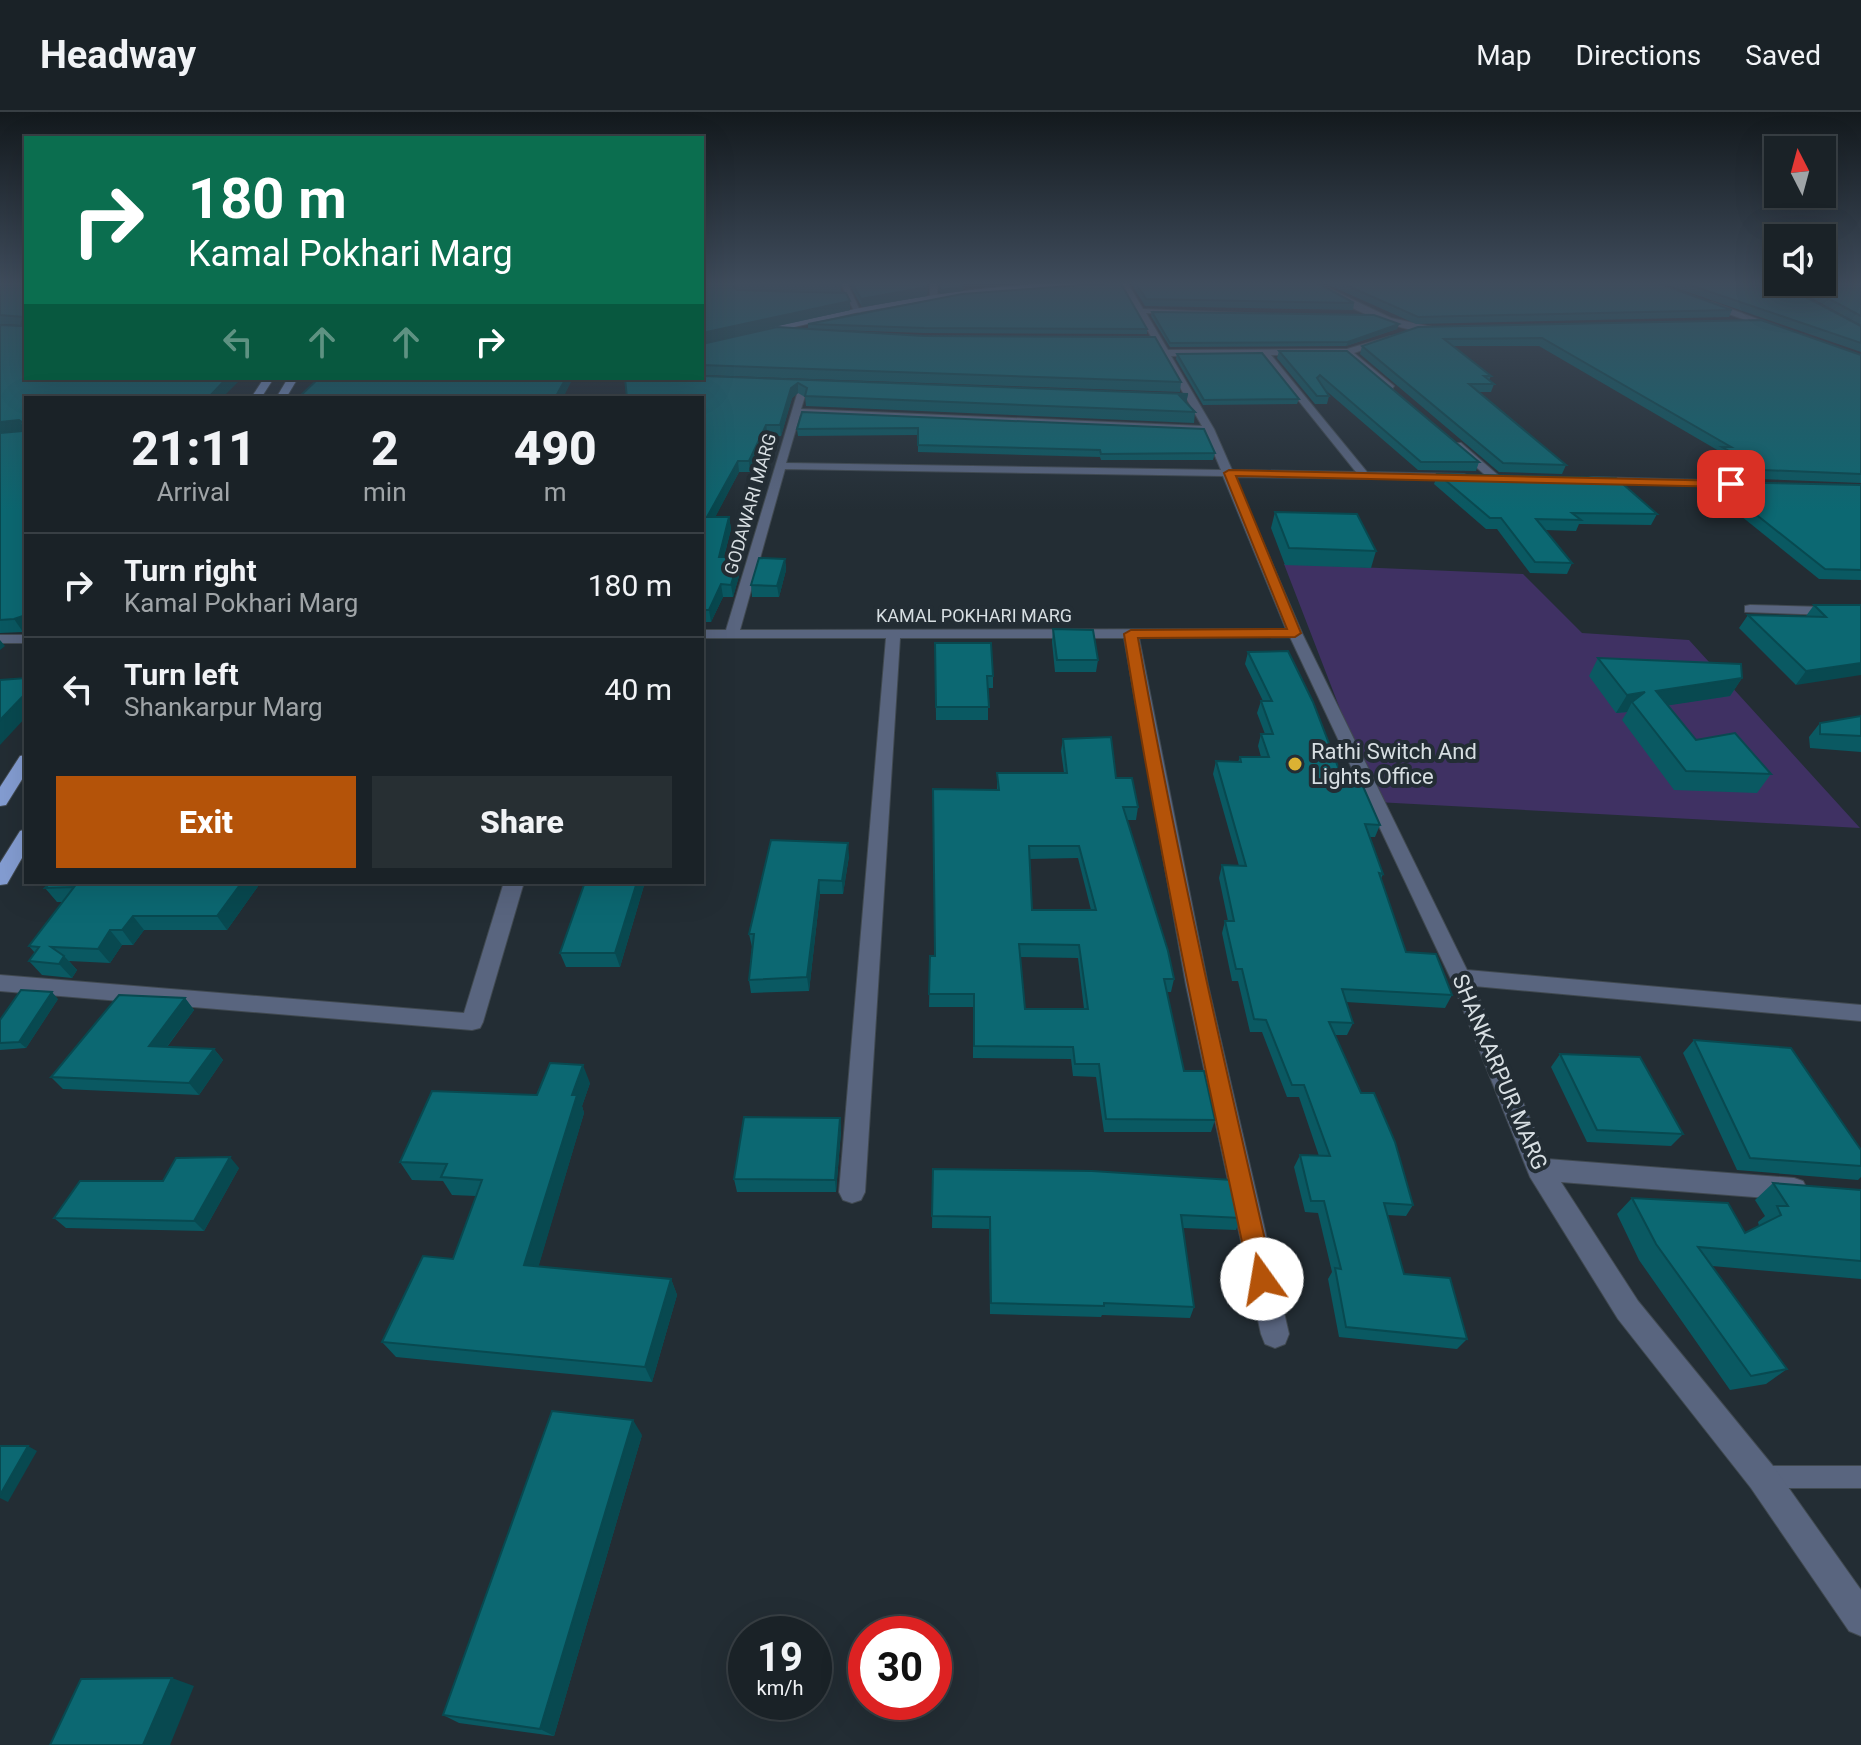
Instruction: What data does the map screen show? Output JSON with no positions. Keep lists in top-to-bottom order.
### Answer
{
  "streets": {
    "street": ["GODAWARI MARG", "KAMAL POKHARI MARG", "SHANKARPUR MARG"]
  },
  "crossings": [
    ["GODAWARI MARG", "KAMAL POKHARI MARG"],
    ["KAMAL POKHARI MARG", "SHANKARPUR MARG"]
  ],
  "places": ["Rathi Switch And Lights Office"],
  "north": "top",
  "page": {
    "header": "Headway",
    "nav": ["Map", "Directions", "Saved"],
    "turn": ["180 m", "Kamal Pokhari Marg"],
    "eta": [
      "21:11",
      "Arrival",
      "2",
      "min",
      "490",
      "m"
    ],
    "list": [
      {
        "name": "Turn right",
        "note": "Kamal Pokhari Marg",
        "value": "180 m"
      },
      {
        "name": "Turn left",
        "note": "Shankarpur Marg",
        "value": "40 m"
      }
    ],
    "buttons": ["Exit", "Share"],
    "speed": "19 km/h",
    "limit": "30"
  }
}
